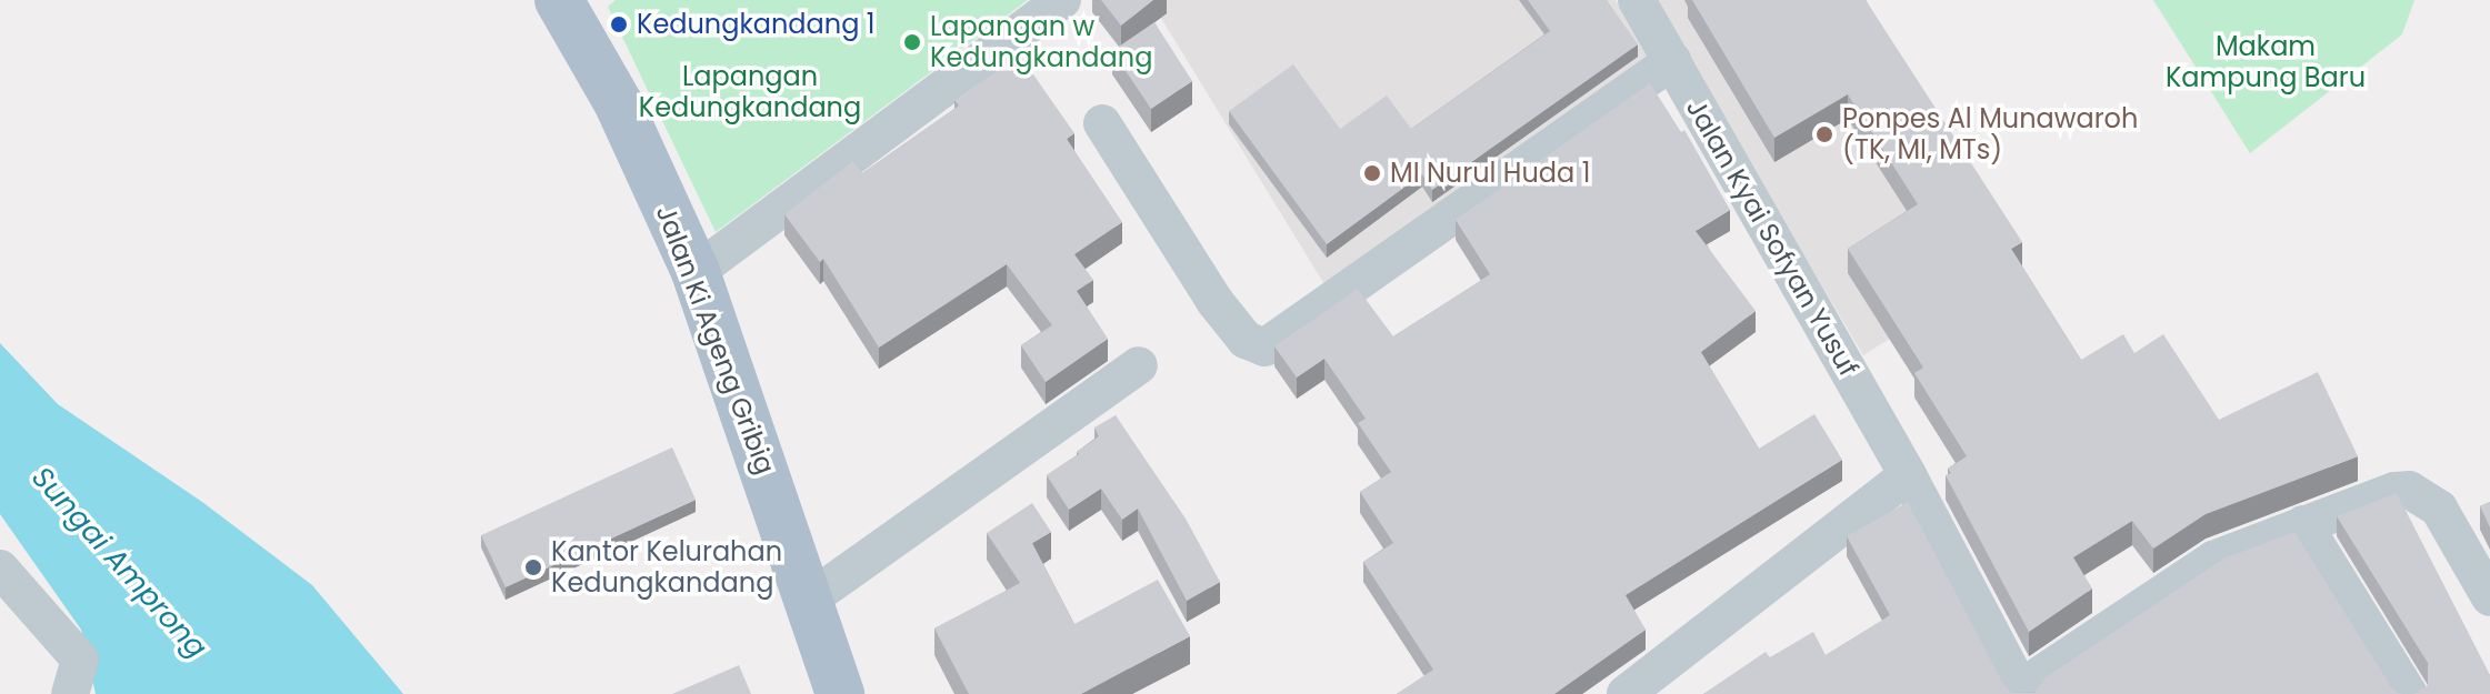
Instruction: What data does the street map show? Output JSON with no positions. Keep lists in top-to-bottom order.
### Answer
{
  "streets": {
    "main road": ["Jalan Ki Ageng Gribig"],
    "street": ["Jalan Kyai Sofyan Yusuf"]
  },
  "water": ["Sungai Amprong"],
  "parks": ["Makam Kampung Baru", "Lapangan Kedungkandang"],
  "places": [
    "Kedungkandang 1",
    "Lapangan w Kedungkandang",
    "Ponpes Al Munawaroh (TK, MI, MTs)",
    "MI Nurul Huda 1",
    "Kantor Kelurahan Kedungkandang"
  ]
}
